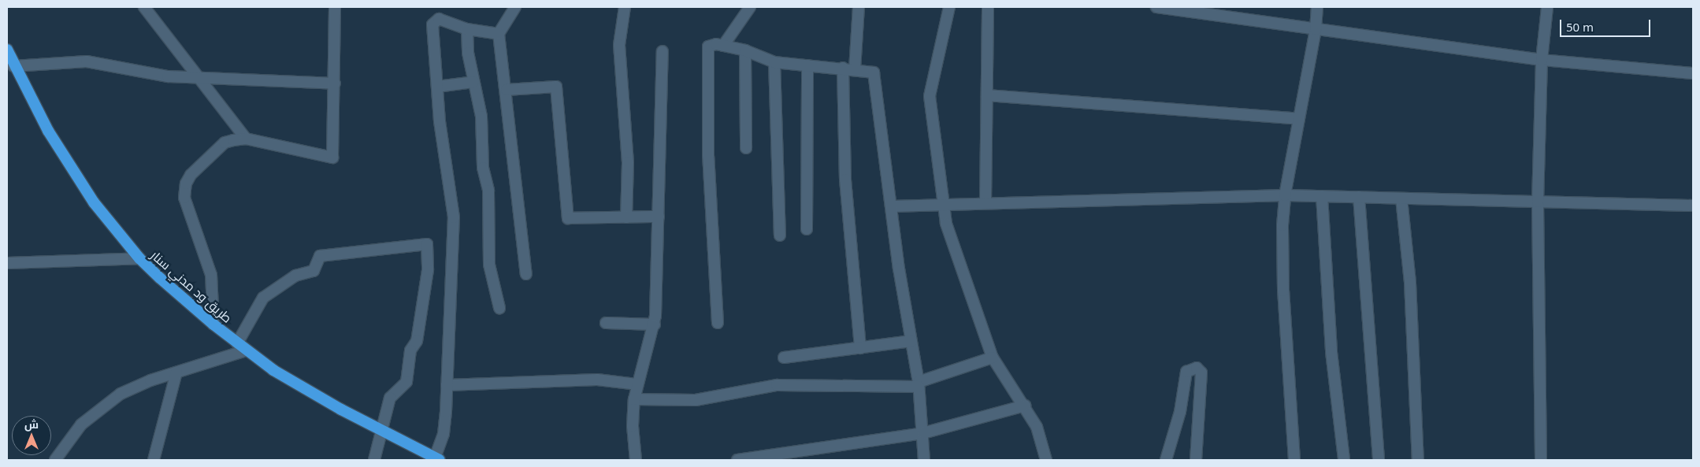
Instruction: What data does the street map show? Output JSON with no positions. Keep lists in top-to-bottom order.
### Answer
{
  "streets": {
    "highway": ["طريق ود مدني سنار"]
  },
  "scale_bar": "50 m",
  "north": "top"
}
